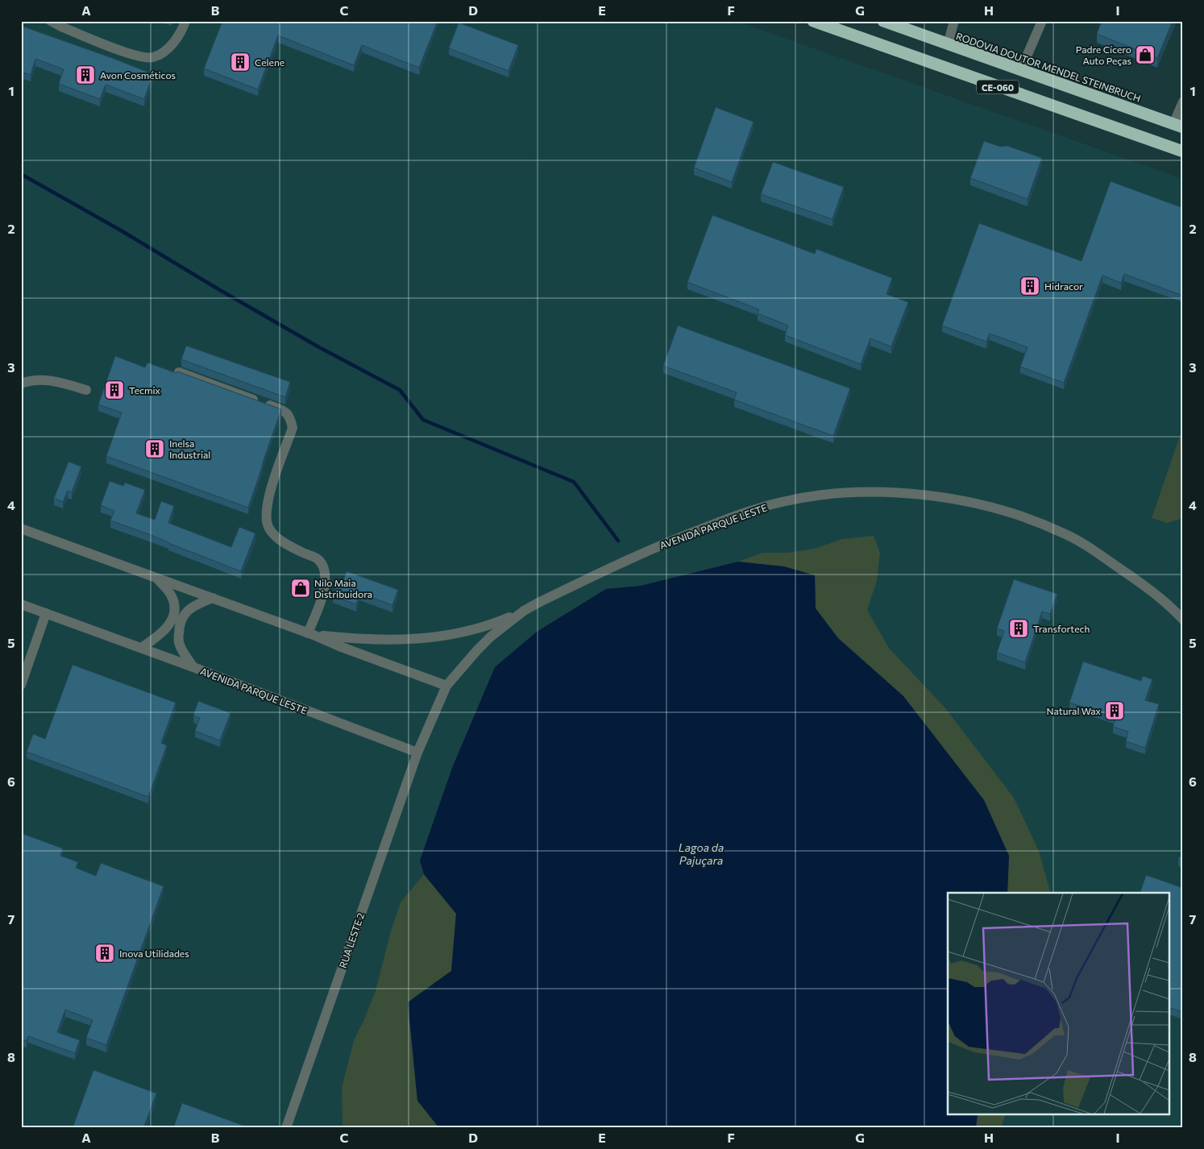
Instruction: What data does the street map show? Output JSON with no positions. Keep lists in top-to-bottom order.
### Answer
{
  "streets": {
    "highway": ["RODOVIA DOUTOR MENDEL STEINBRUCH", "CE-060"],
    "street": ["AVENIDA PARQUE LESTE", "RUA LESTE 2"]
  },
  "crossings": [
    ["AVENIDA PARQUE LESTE", "RUA LESTE 2"]
  ],
  "water": ["Lagoa da Pajuçara"],
  "places": {
    "shop": ["Padre Cícero Auto Peças", "Nilo Maia Distribuidora"],
    "building": [
      "Celene",
      "Avon Cosméticos",
      "Hidracor",
      "Tecmix",
      "Inelsa Industrial",
      "Transfortech",
      "Natural Wax",
      "Inova Utilidades"
    ]
  },
  "grid": {
    "columns": [
      "A",
      "B",
      "C",
      "D",
      "E",
      "F",
      "G",
      "H",
      "I"
    ],
    "rows": [
      "1",
      "2",
      "3",
      "4",
      "5",
      "6",
      "7",
      "8"
    ]
  }
}
